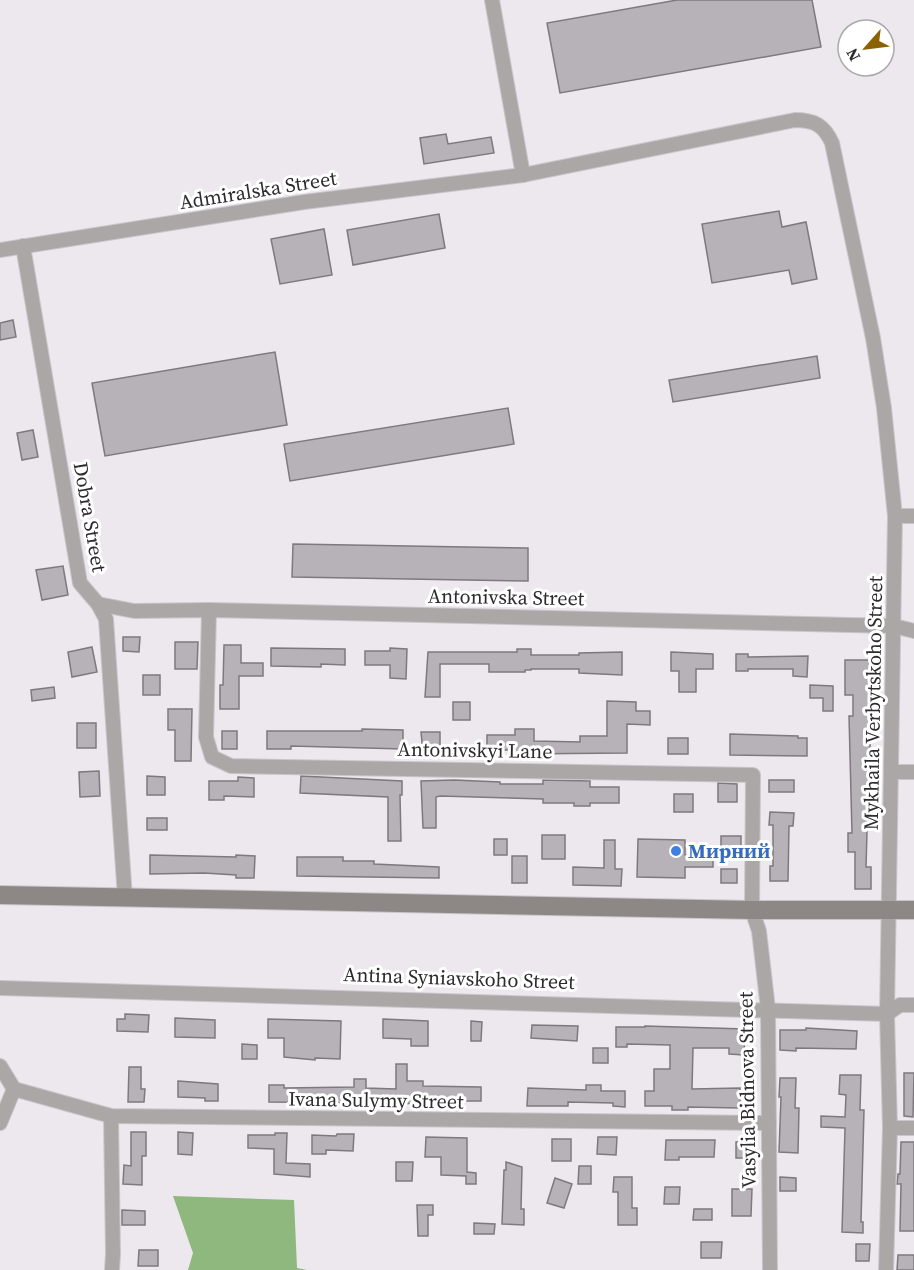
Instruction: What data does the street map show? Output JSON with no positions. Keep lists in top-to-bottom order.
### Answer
{
  "streets": {
    "street": [
      "Admiralska Street",
      "Dobra Street",
      "Antonivska Street",
      "Mykhaila Verbytskoho Street",
      "Antonivskyi Lane",
      "Antina Syniavskoho Street",
      "Vasylia Bidnova Street",
      "Ivana Sulymy Street"
    ]
  },
  "crossings": [
    ["Admiralska Street", "Dobra Street"],
    ["Admiralska Street", "Mykhaila Verbytskoho Street"],
    ["Dobra Street", "Antonivska Street"],
    ["Antonivska Street", "Mykhaila Verbytskoho Street"],
    ["Antonivska Street", "Antonivskyi Lane"],
    ["Mykhaila Verbytskoho Street", "Antina Syniavskoho Street"],
    ["Antonivskyi Lane", "Vasylia Bidnova Street"],
    ["Antina Syniavskoho Street", "Vasylia Bidnova Street"],
    ["Vasylia Bidnova Street", "Ivana Sulymy Street"]
  ],
  "places": ["Мирний"],
  "north": "bottom left"
}
